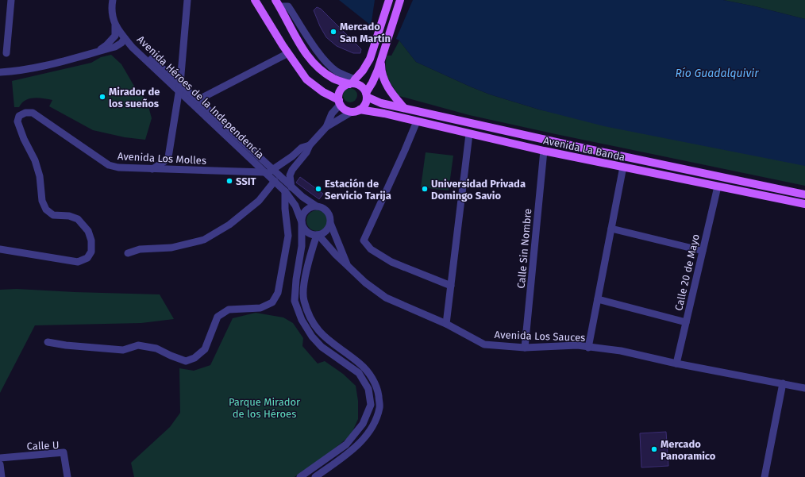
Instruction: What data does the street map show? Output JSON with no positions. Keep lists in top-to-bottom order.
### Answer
{
  "streets": {
    "main road": ["Avenida La Banda"],
    "street": [
      "Avenida Héroes de la Independencia",
      "Avenida Los Molles",
      "Calle Sin Nombre",
      "Calle 20 de Mayo",
      "Avenida Los Sauces",
      "Calle U"
    ]
  },
  "crossings": [
    ["Avenida Héroes de la Independencia", "Avenida Los Molles"],
    ["Avenida Héroes de la Independencia", "Avenida Los Sauces"],
    ["Avenida La Banda", "Calle Sin Nombre"],
    ["Avenida La Banda", "Calle 20 de Mayo"],
    ["Calle Sin Nombre", "Avenida Los Sauces"],
    ["Calle 20 de Mayo", "Avenida Los Sauces"]
  ],
  "water": ["Río Guadalquivir"],
  "parks": ["Parque Mirador de los Héroes"],
  "places": [
    "Mercado San Martín",
    "Mirador de los sueños",
    "SSIT",
    "Estación de Servicio Tarija",
    "Universidad Privada Domingo Savio",
    "Mercado Panoramico"
  ]
}
